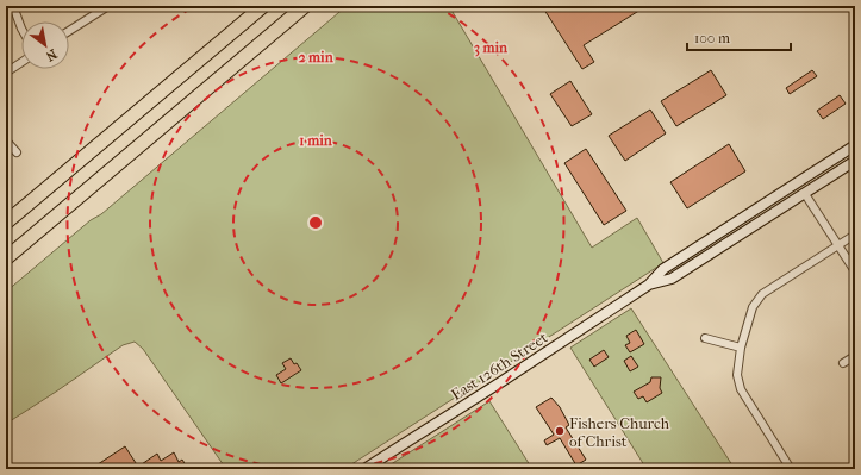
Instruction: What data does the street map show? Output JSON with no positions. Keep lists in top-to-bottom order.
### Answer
{
  "streets": {
    "main road": ["East 126th Street"]
  },
  "places": ["Fishers Church of Christ"],
  "scale_bar": "100 m",
  "north": "bottom right",
  "rings": ["3 min", "2 min", "1 min"]
}
